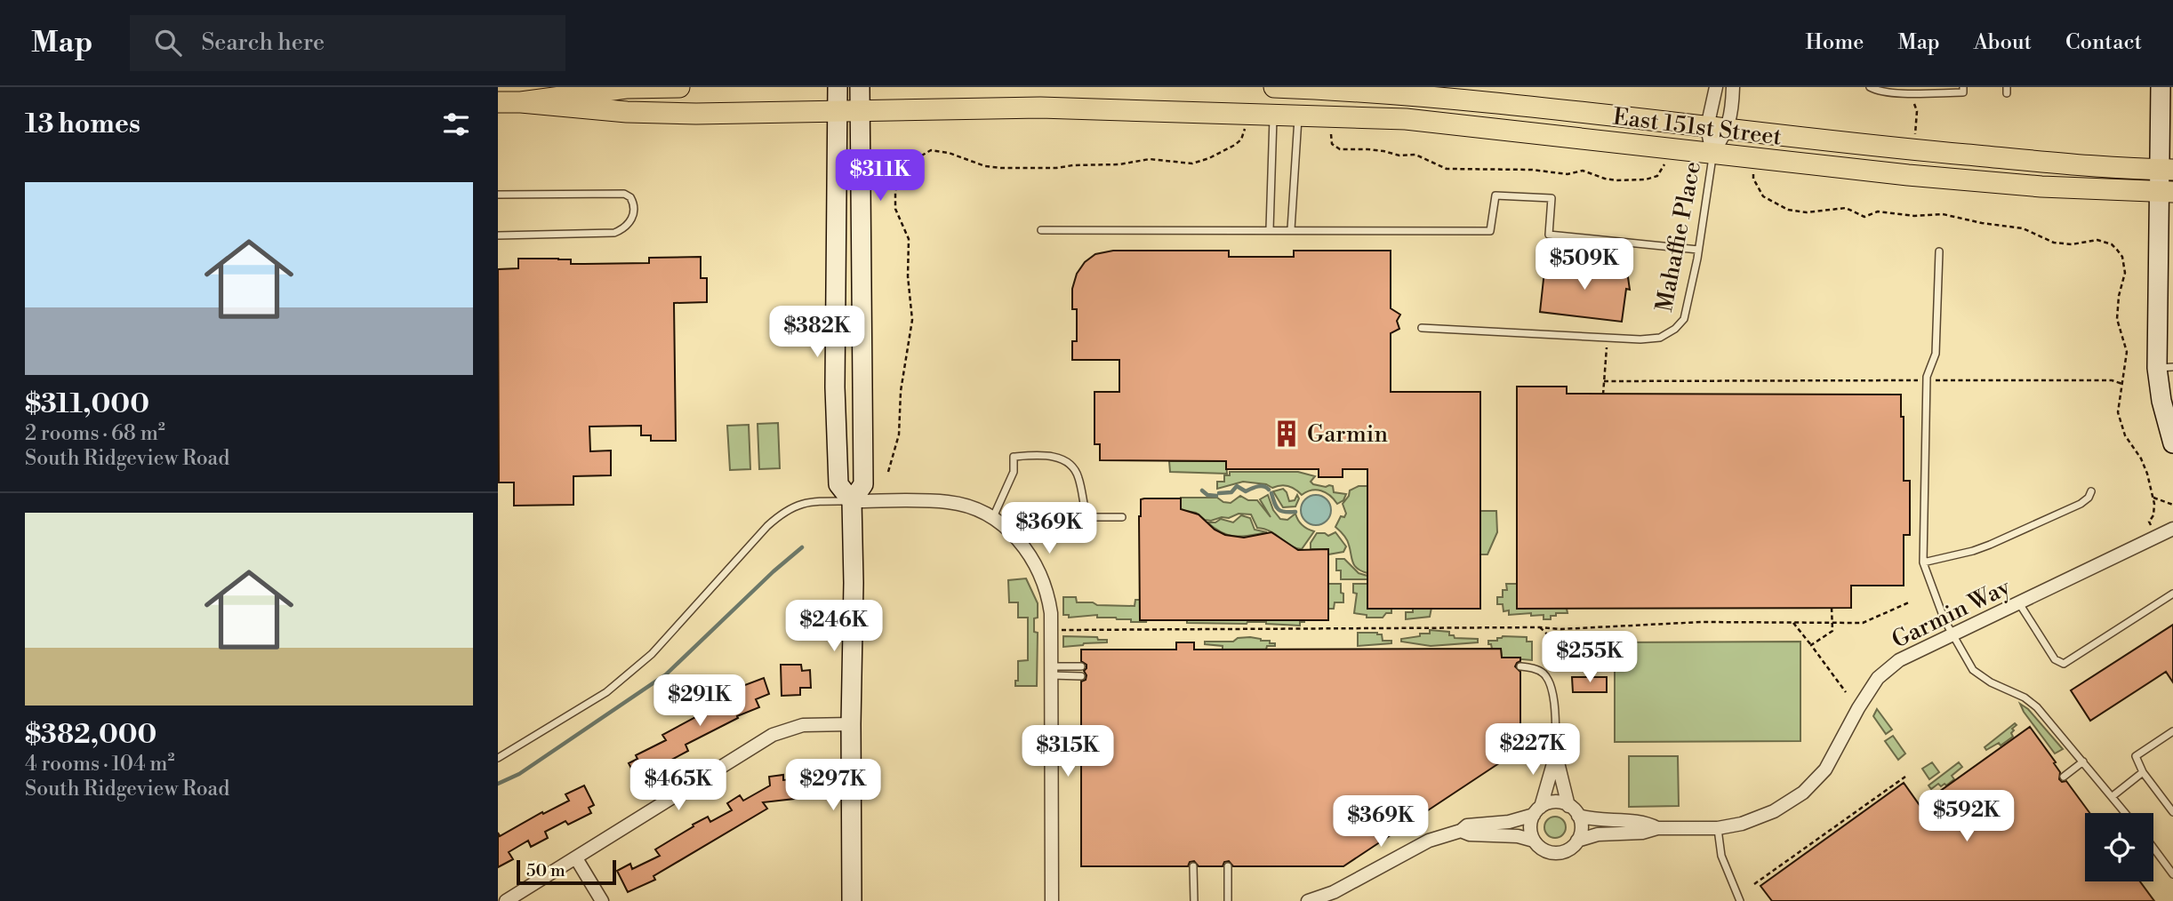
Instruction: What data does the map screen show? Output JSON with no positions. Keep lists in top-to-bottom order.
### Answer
{
  "streets": {
    "main road": ["East 151st Street"],
    "street": ["Garmin Way"],
    "lane": ["Mahaffie Place"]
  },
  "crossings": [
    ["East 151st Street", "Mahaffie Place"]
  ],
  "places": {
    "building": ["Garmin"]
  },
  "scale_bar": "50 m",
  "page": {
    "header": "Map",
    "search": "Search here",
    "nav": [
      "Home",
      "Map",
      "About",
      "Contact"
    ],
    "heading": "13 homes",
    "price": [
      "$311K",
      "$509K",
      "$382K",
      "$369K",
      "$246K",
      "$255K",
      "$291K",
      "$227K",
      "$315K",
      "$465K",
      "$297K",
      "$592K",
      "$369K"
    ],
    "list": [
      {
        "name": "$311,000",
        "note": "2 rooms · 68 m² · South Ridgeview Road"
      },
      {
        "name": "$382,000",
        "note": "4 rooms · 104 m² · South Ridgeview Road"
      }
    ],
    "scale": "50 m"
  }
}
